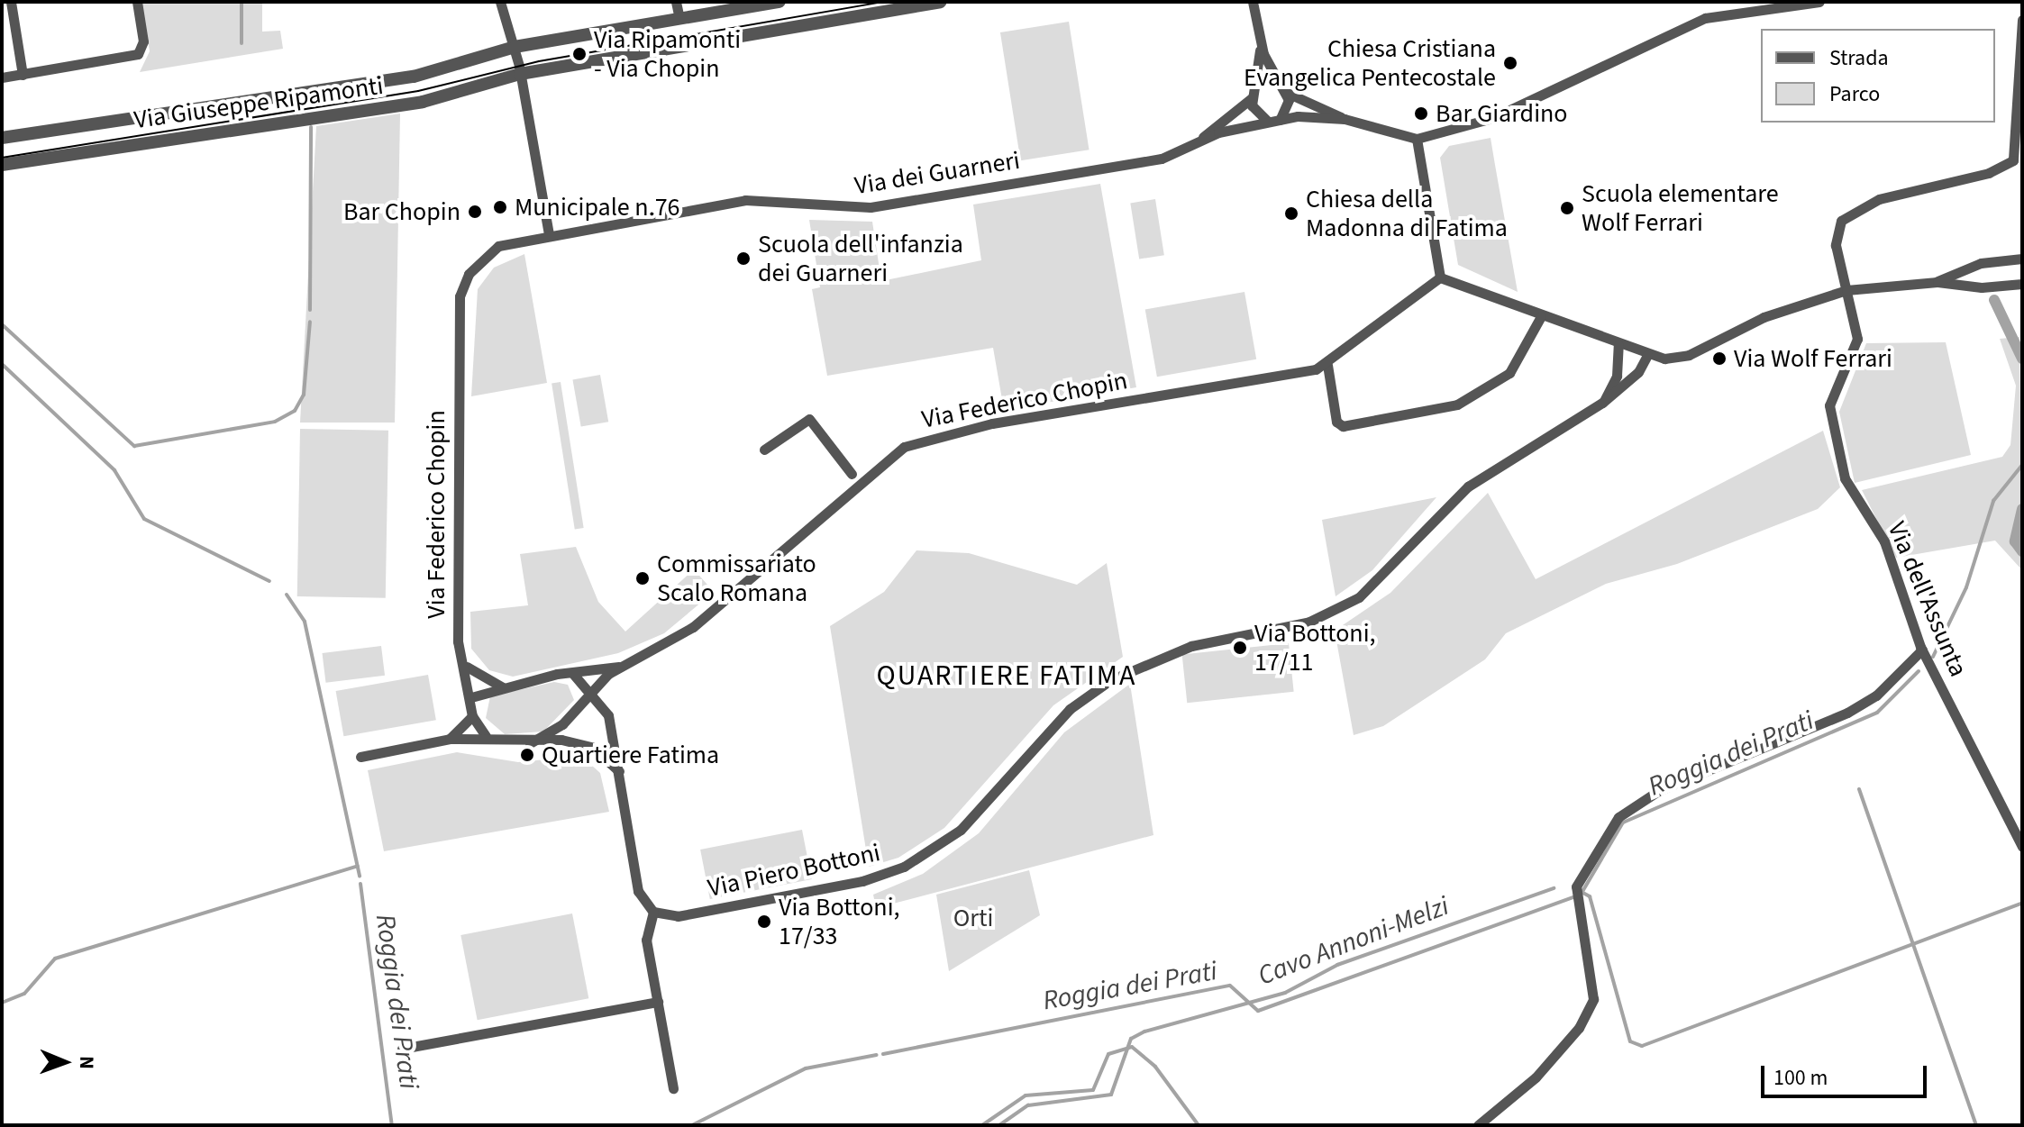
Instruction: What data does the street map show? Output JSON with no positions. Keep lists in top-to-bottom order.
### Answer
{
  "streets": {
    "street": [
      "Via Giuseppe Ripamonti",
      "Via dei Guarneri",
      "Via Federico Chopin",
      "Via dell'Assunta",
      "Via Piero Bottoni"
    ]
  },
  "crossings": [
    ["Via dei Guarneri", "Via Federico Chopin"]
  ],
  "districts": ["QUARTIERE FATIMA"],
  "water": ["Roggia dei Prati", "Cavo Annoni-Melzi"],
  "parks": ["Orti"],
  "places": [
    "Via Ripamonti - Via Chopin",
    "Chiesa Cristiana Evangelica Pentecostale",
    "Bar Giardino",
    "Municipale n.76",
    "Scuola elementare Wolf Ferrari",
    "Bar Chopin",
    "Chiesa della Madonna di Fatima",
    "Scuola dell'infanzia dei Guarneri",
    "Via Wolf Ferrari",
    "Commissariato Scalo Romana",
    "Via Bottoni, 17/11",
    "Quartiere Fatima",
    "Via Bottoni, 17/33"
  ],
  "legend": ["Strada", "Parco"],
  "scale_bar": "100 m",
  "north": "right"
}
